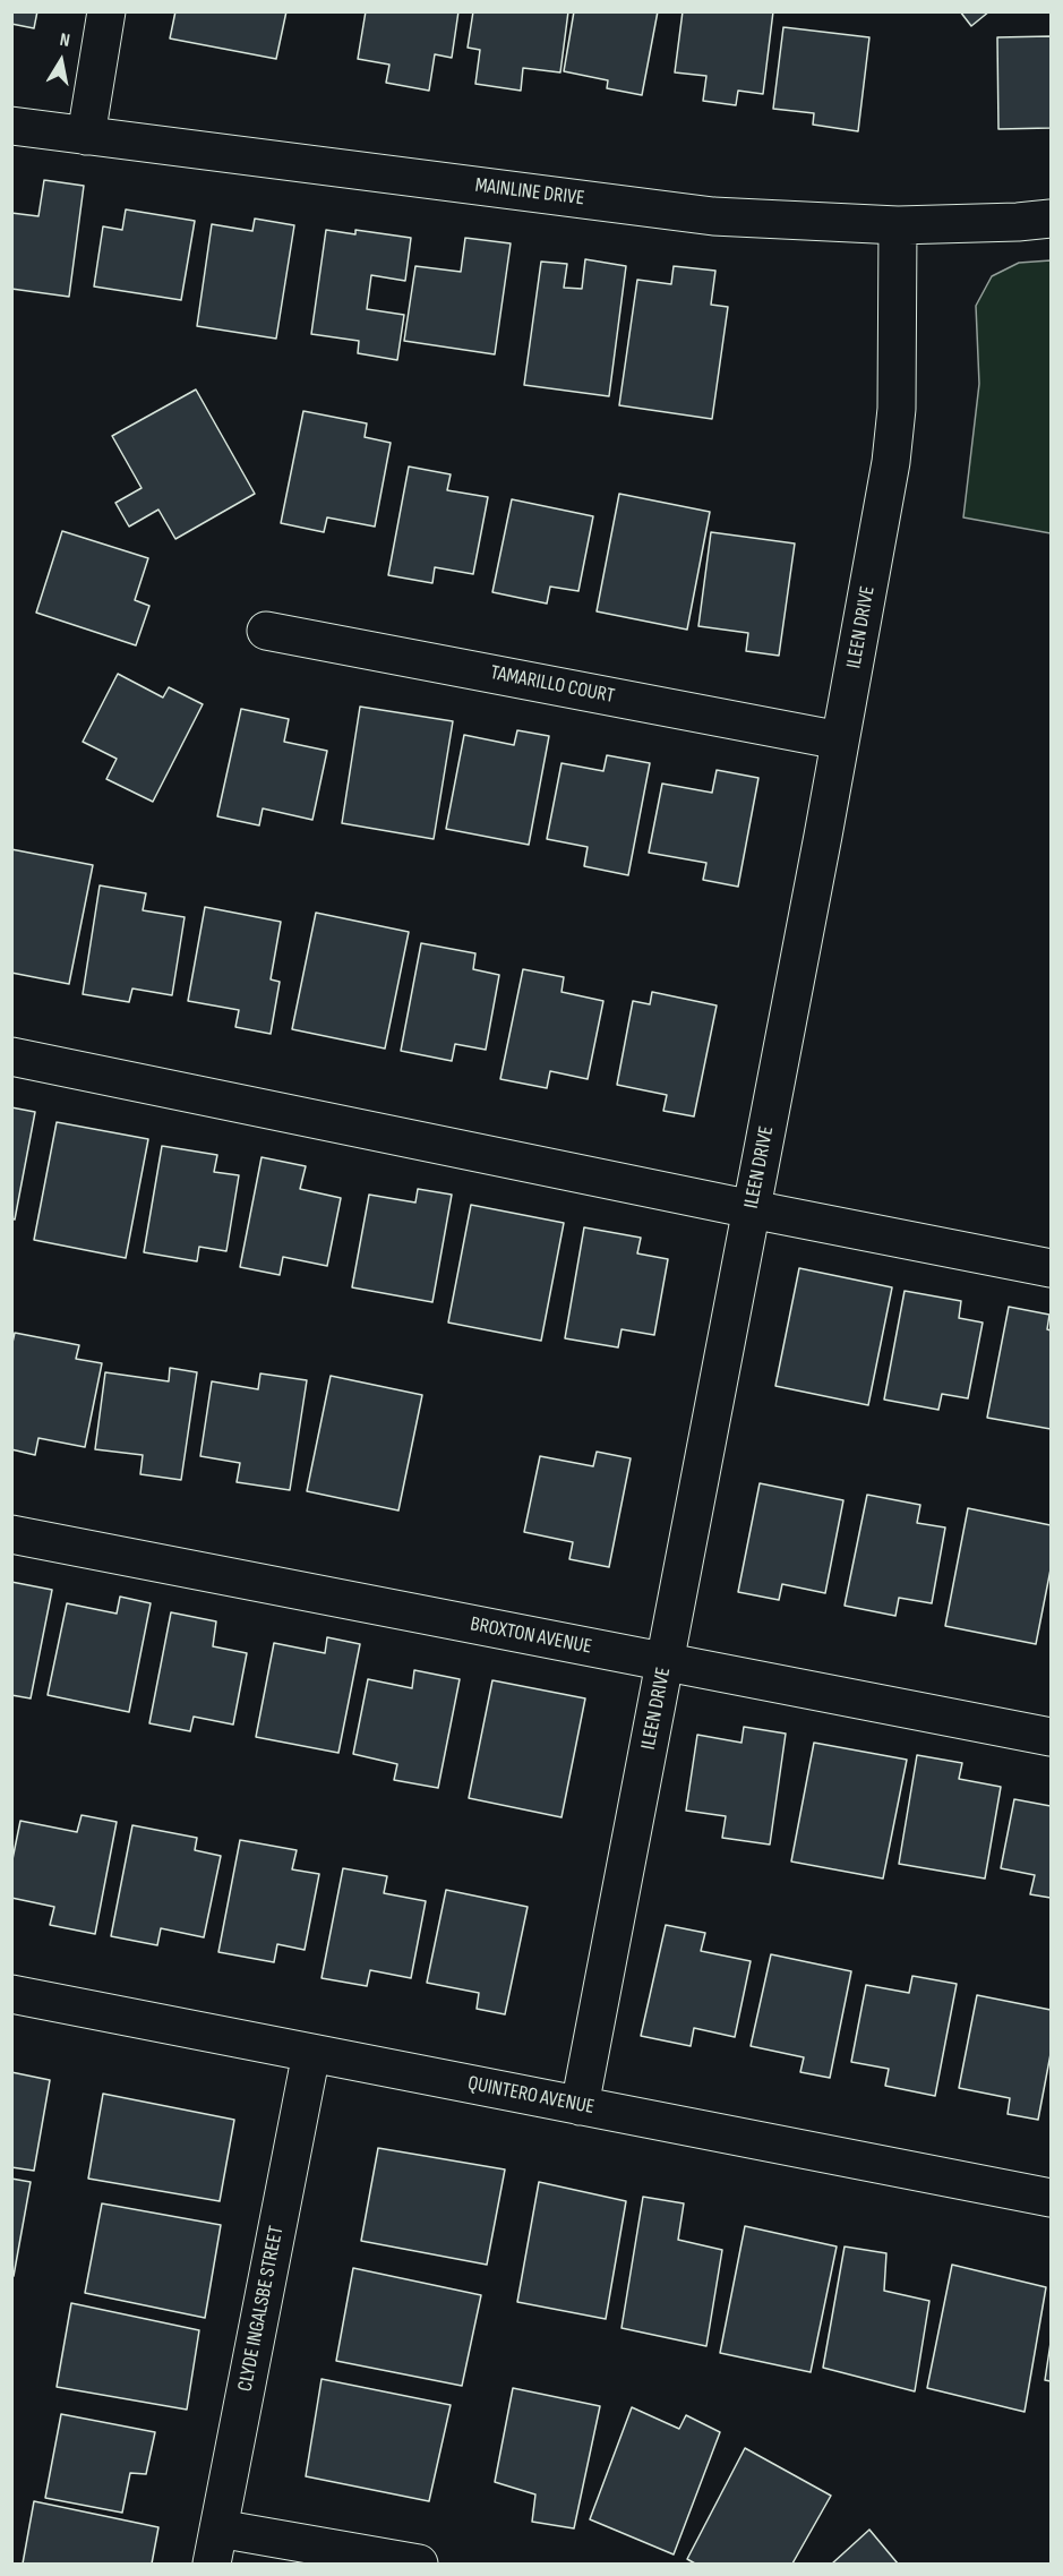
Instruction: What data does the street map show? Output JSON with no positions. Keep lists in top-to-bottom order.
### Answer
{
  "streets": {
    "street": [
      "MAINLINE DRIVE",
      "ILEEN DRIVE",
      "TAMARILLO COURT",
      "BROXTON AVENUE",
      "QUINTERO AVENUE",
      "CLYDE INGALSBE STREET"
    ]
  },
  "crossings": [
    ["MAINLINE DRIVE", "ILEEN DRIVE"],
    ["ILEEN DRIVE", "TAMARILLO COURT"],
    ["ILEEN DRIVE", "BROXTON AVENUE"],
    ["ILEEN DRIVE", "QUINTERO AVENUE"],
    ["QUINTERO AVENUE", "CLYDE INGALSBE STREET"]
  ],
  "north": "top"
}
